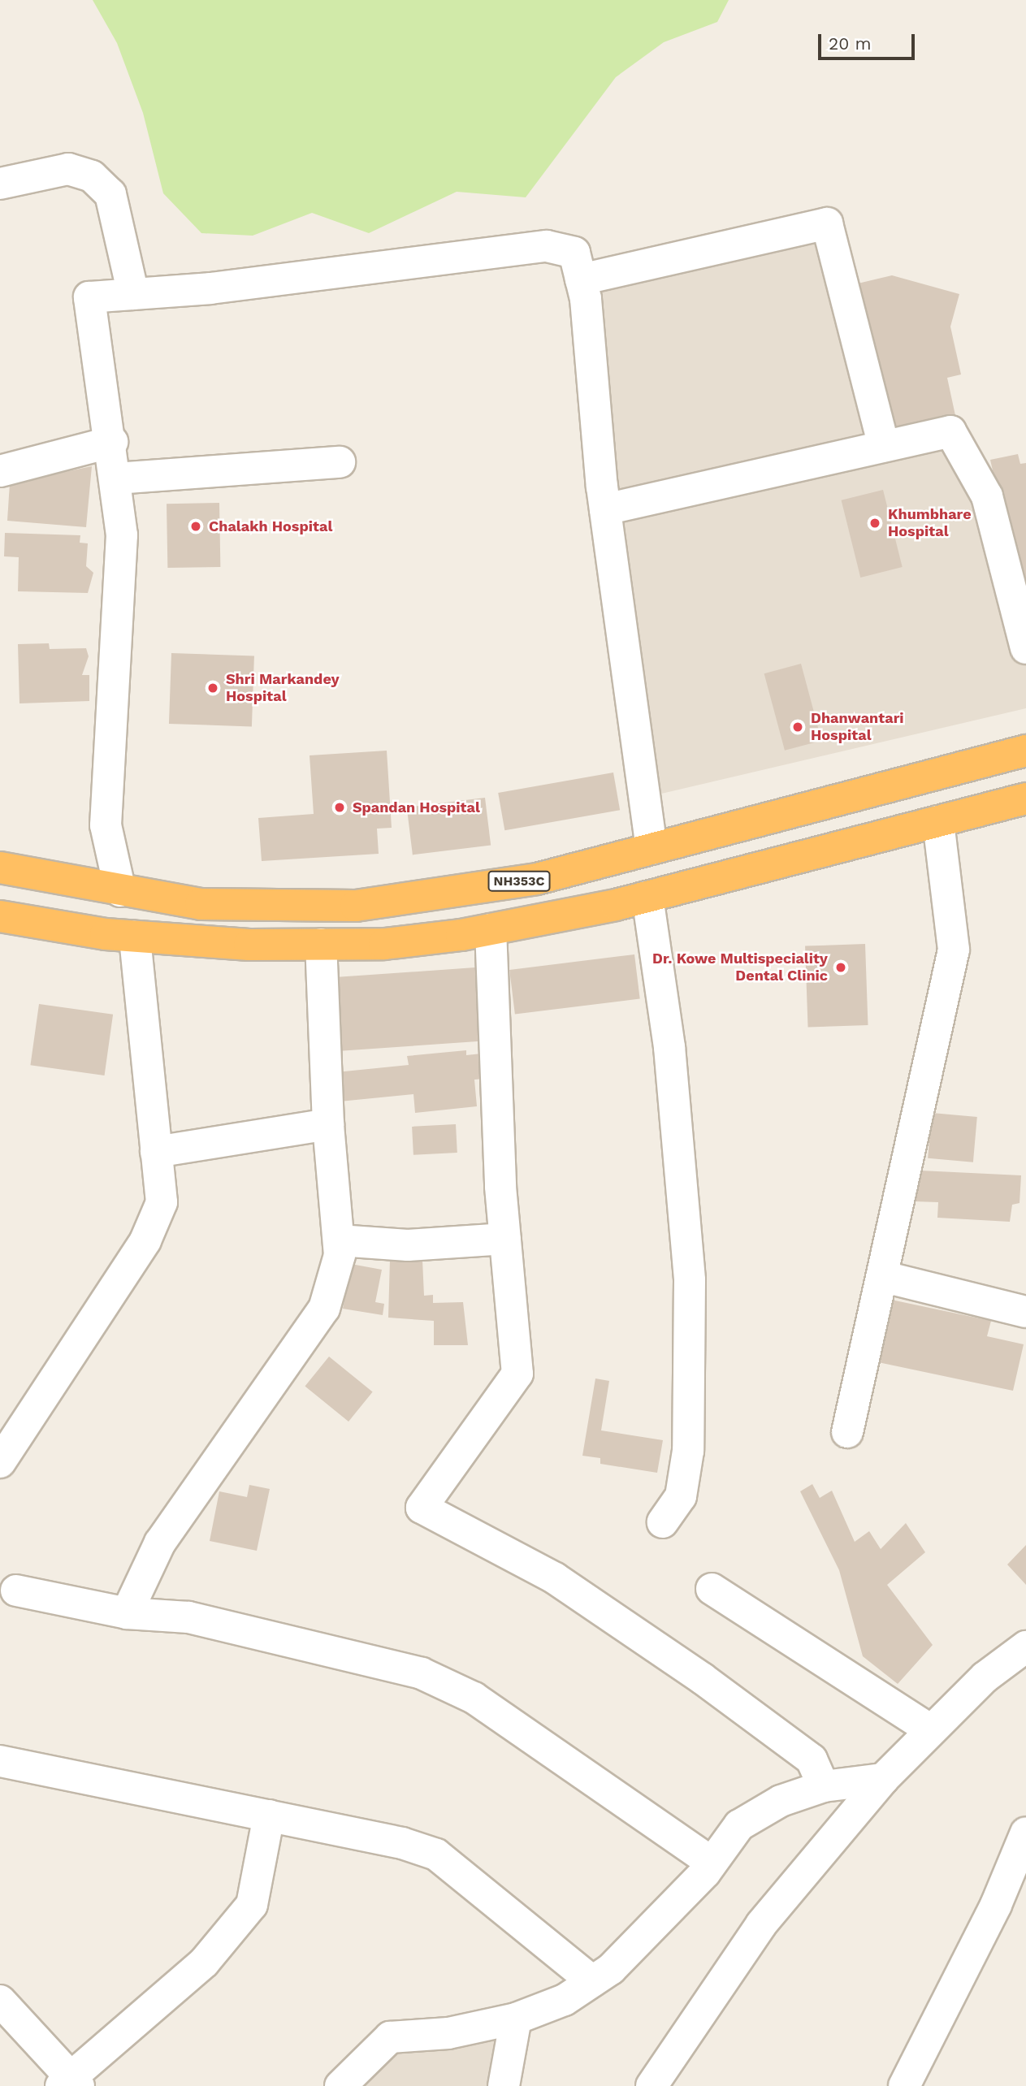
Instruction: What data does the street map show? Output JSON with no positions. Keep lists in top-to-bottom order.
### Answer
{
  "streets": {
    "highway": ["NH353C"]
  },
  "places": [
    "Khumbhare Hospital",
    "Chalakh Hospital",
    "Shri Markandey Hospital",
    "Dhanwantari Hospital",
    "Spandan Hospital",
    "Dr. Kowe Multispeciality Dental Clinic"
  ],
  "scale_bar": "20 m"
}
